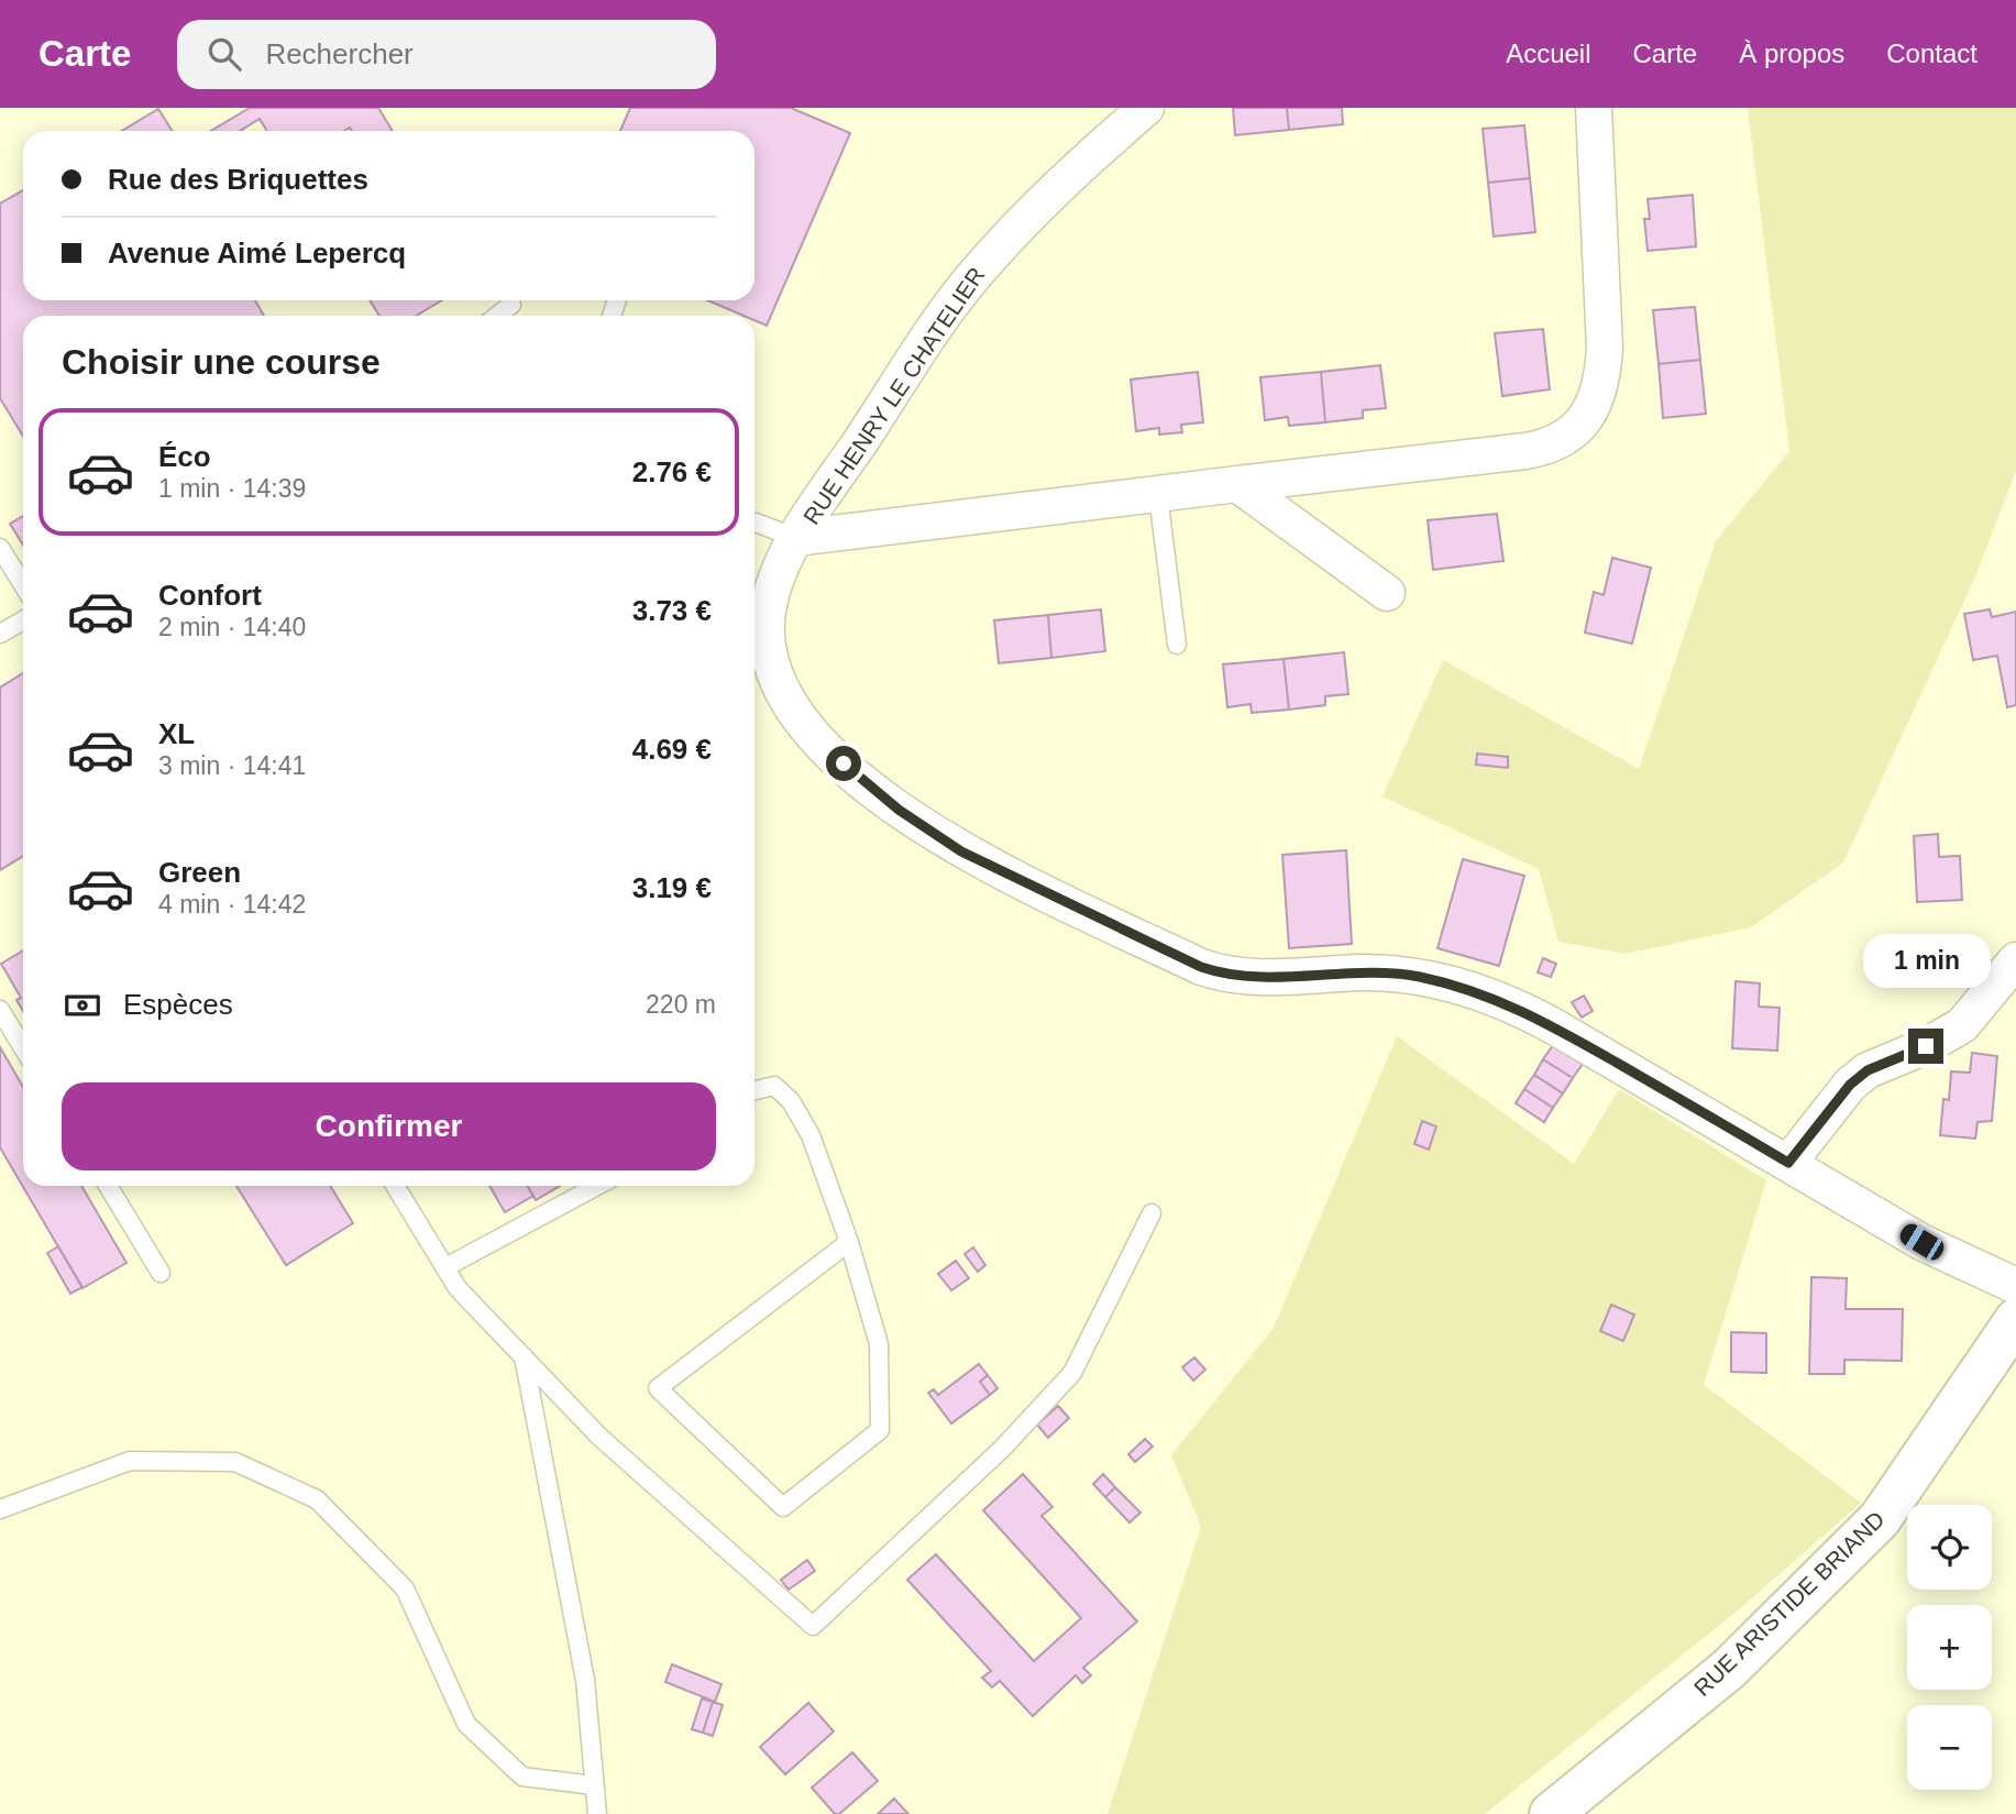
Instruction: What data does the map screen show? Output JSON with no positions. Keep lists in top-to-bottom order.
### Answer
{
  "streets": {
    "main road": ["RUE ARISTIDE BRIAND"],
    "street": ["RUE HENRY LE CHATELIER"]
  },
  "page": {
    "header": "Carte",
    "search": "Rechercher",
    "nav": [
      "Accueil",
      "Carte",
      "À propos",
      "Contact"
    ],
    "banner": ["Rue des Briquettes", "Avenue Aimé Lepercq"],
    "heading": "Choisir une course",
    "list": [
      {
        "name": "Éco",
        "note": "1 min · 14:39",
        "value": "2.76 €"
      },
      {
        "name": "Confort",
        "note": "2 min · 14:40",
        "value": "3.73 €"
      },
      {
        "name": "XL",
        "note": "3 min · 14:41",
        "value": "4.69 €"
      },
      {
        "name": "Green",
        "note": "4 min · 14:42",
        "value": "3.19 €"
      }
    ],
    "bubble": "1 min",
    "pay": ["Espèces", "220 m"],
    "buttons": "Confirmer",
    "map_buttons": ["+", "−"]
  }
}
